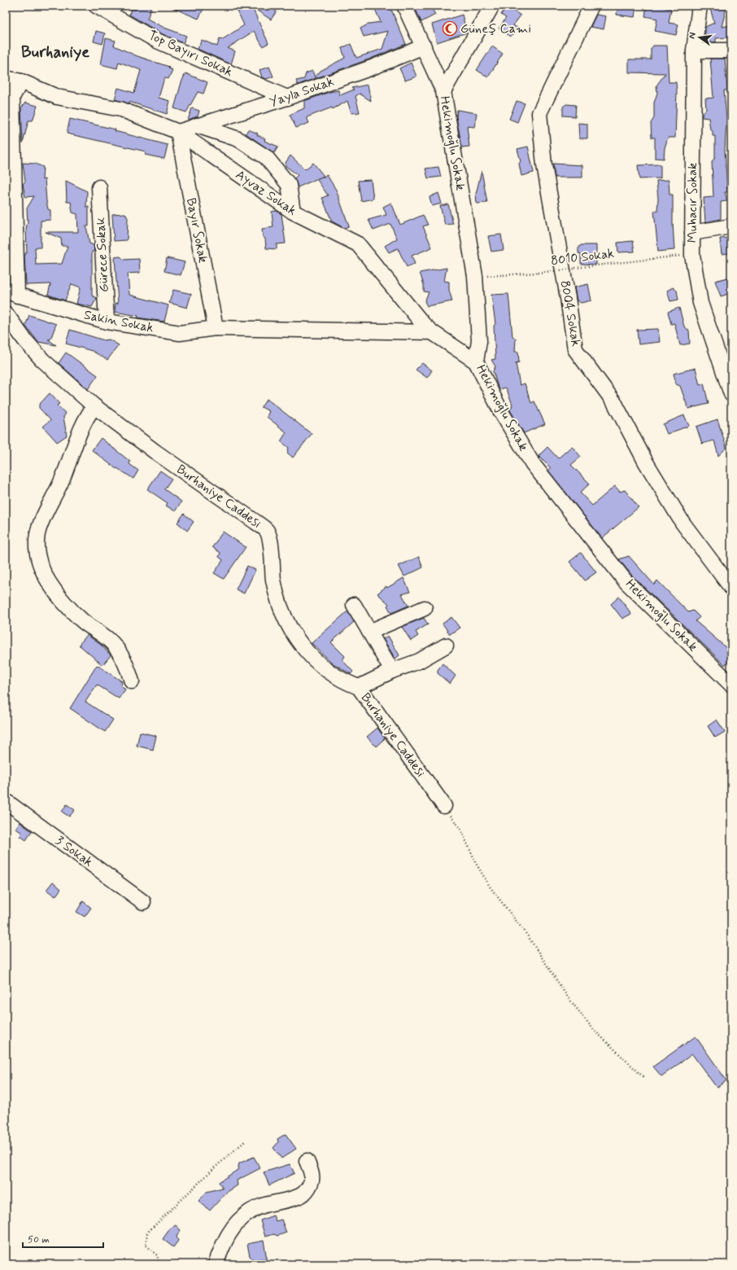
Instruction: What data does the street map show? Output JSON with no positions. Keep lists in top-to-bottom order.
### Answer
{
  "streets": {
    "street": [
      "Top Bayırı Sokak",
      "Yayla Sokak",
      "Hekimoğlu Sokak",
      "Ayvaz Sokak",
      "Muhacır Sokak",
      "Bayır Sokak",
      "Gürece Sokak",
      "8004 Sokak",
      "Sakin Sokak",
      "Burhaniye Caddesi",
      "3 Sokak"
    ],
    "path": ["8010 Sokak"]
  },
  "crossings": [
    ["Top Bayırı Sokak", "Yayla Sokak"],
    ["Yayla Sokak", "Hekimoğlu Sokak"],
    ["Yayla Sokak", "Ayvaz Sokak"],
    ["Yayla Sokak", "Bayır Sokak"],
    ["Hekimoğlu Sokak", "Ayvaz Sokak"],
    ["Hekimoğlu Sokak", "8010 Sokak"],
    ["Ayvaz Sokak", "Bayır Sokak"],
    ["Ayvaz Sokak", "Sakin Sokak"],
    ["Muhacır Sokak", "8010 Sokak"],
    ["Bayır Sokak", "Sakin Sokak"],
    ["Gürece Sokak", "Sakin Sokak"]
  ],
  "districts": ["Burhaniye"],
  "places": {
    "mosque": ["Güneş Cami"]
  },
  "scale_bar": "50 m",
  "north": "left"
}
